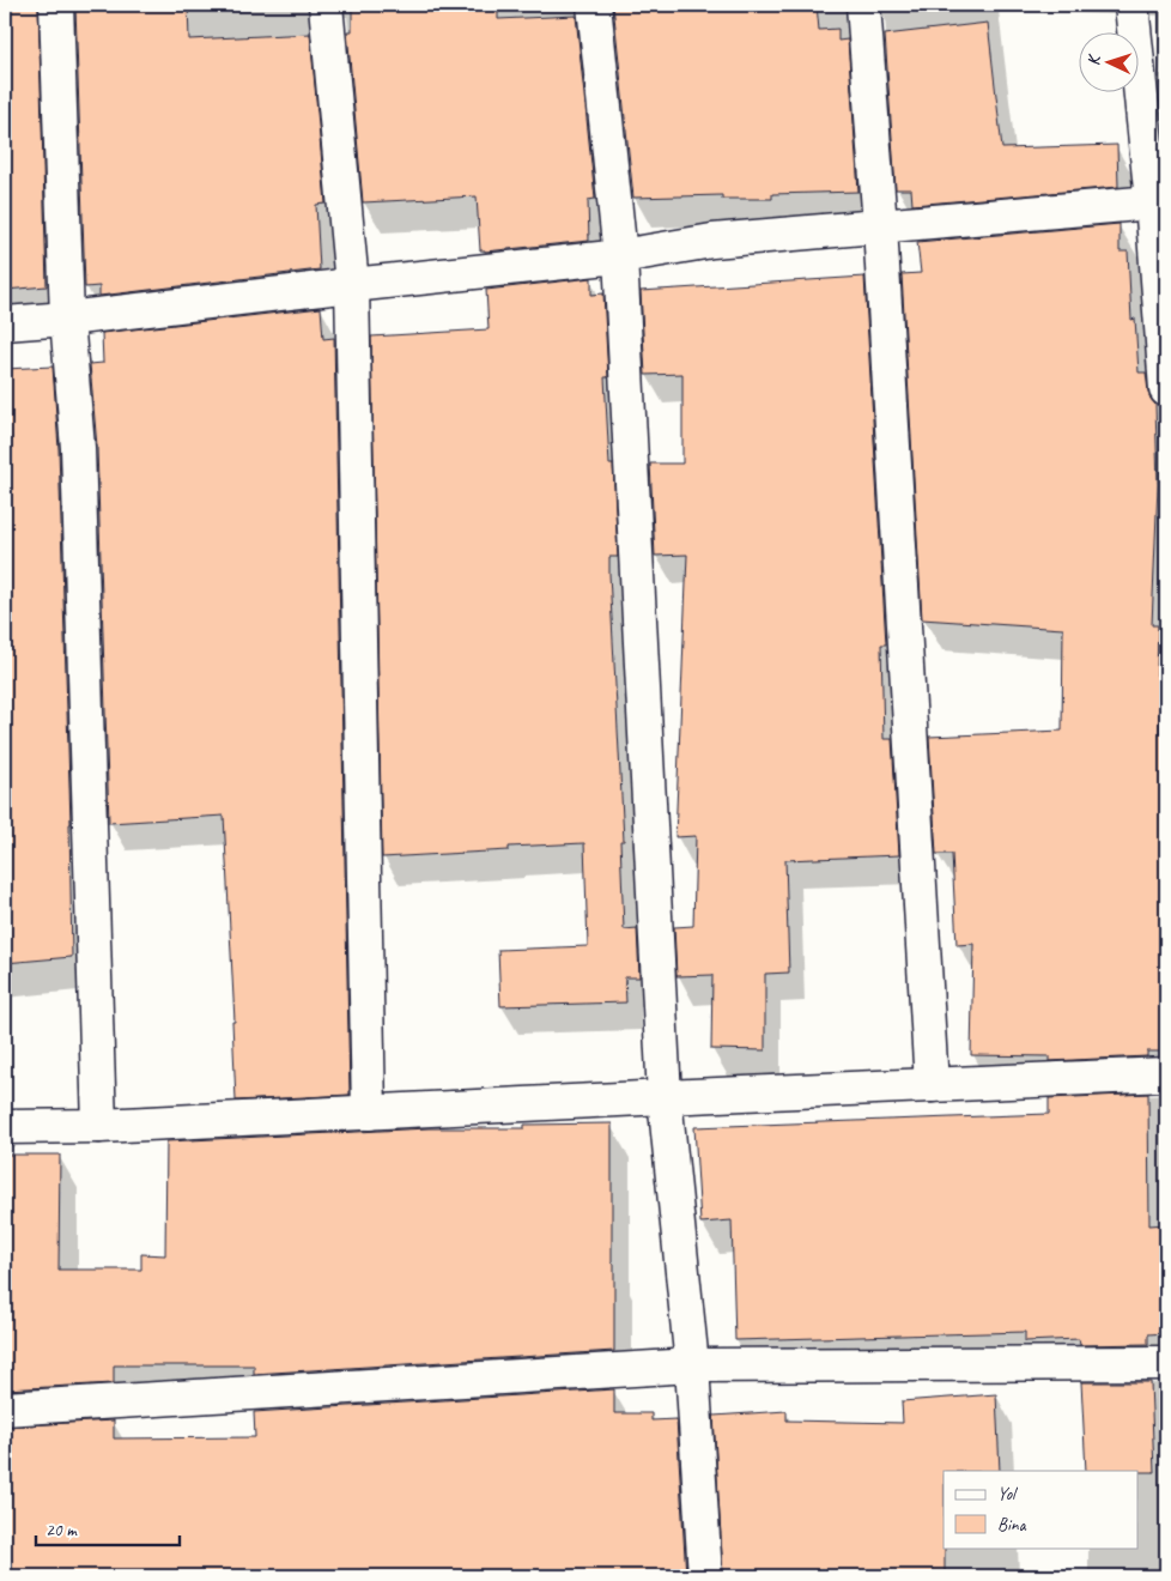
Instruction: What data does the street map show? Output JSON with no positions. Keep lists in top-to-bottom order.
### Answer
{
  "legend": ["Yol", "Bina"],
  "scale_bar": "20 m",
  "north": "left"
}
